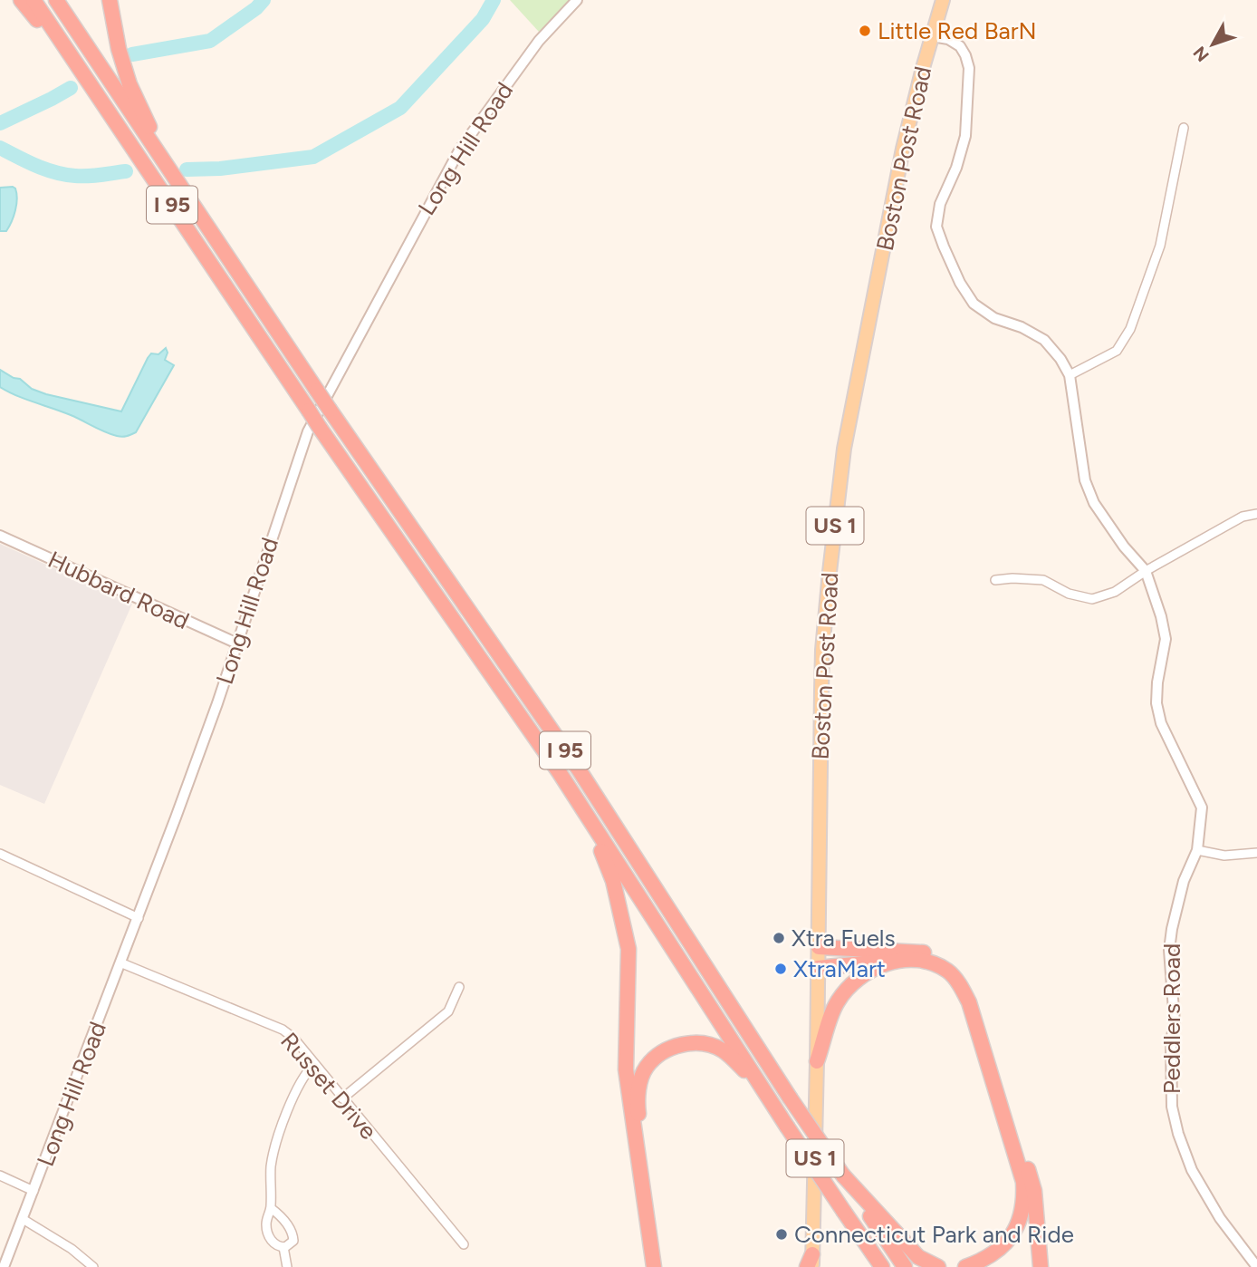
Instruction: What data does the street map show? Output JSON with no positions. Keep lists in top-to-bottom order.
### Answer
{
  "streets": {
    "highway": ["I 95"],
    "main road": ["Boston Post Road", "US 1"],
    "street": [
      "Long Hill Road",
      "Hubbard Road",
      "Peddlers Road",
      "Russet Drive"
    ]
  },
  "crossings": [
    ["Long Hill Road", "Hubbard Road"],
    ["Long Hill Road", "Russet Drive"],
    ["Boston Post Road", "Peddlers Road"]
  ],
  "places": [
    "Little Red BarN",
    "Xtra Fuels",
    "XtraMart",
    "Connecticut Park and Ride"
  ],
  "north": "bottom left"
}
